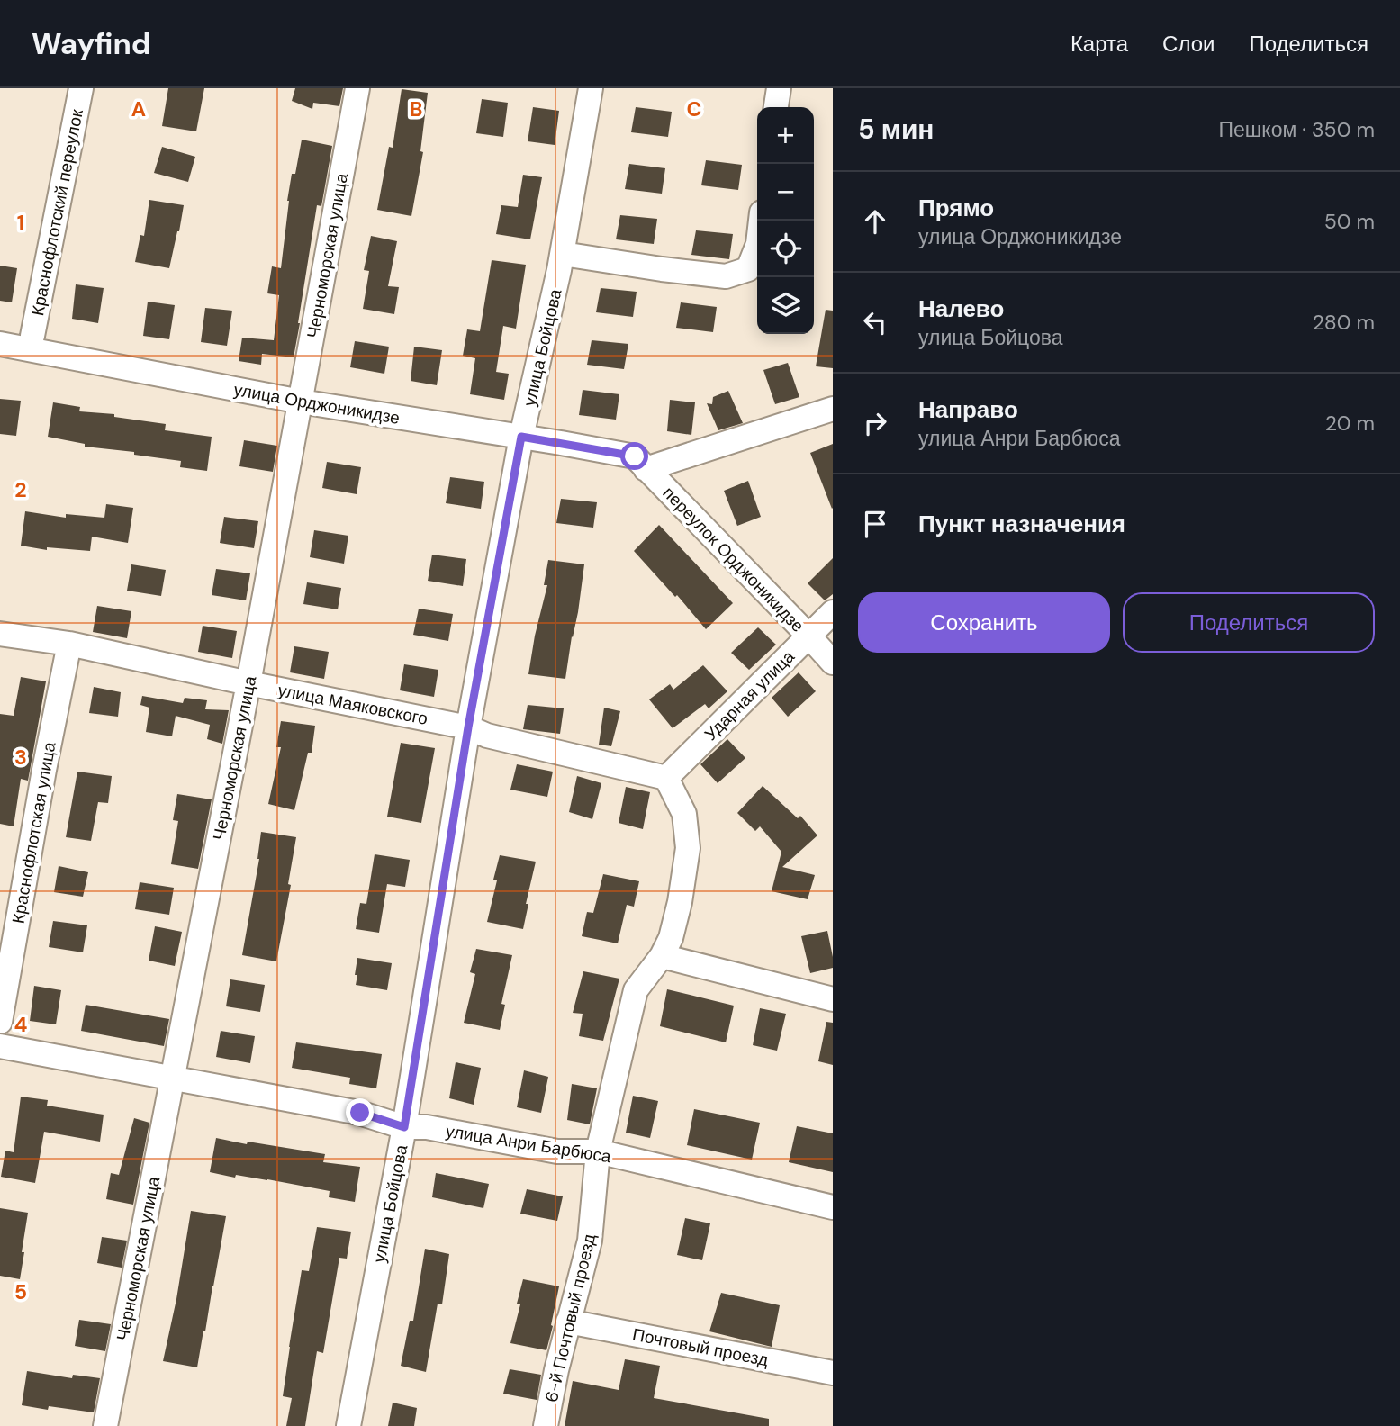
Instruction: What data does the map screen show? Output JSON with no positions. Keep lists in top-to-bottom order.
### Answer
{
  "streets": {
    "street": [
      "Краснофлотский переулок",
      "Черноморская улица",
      "улица Бойцова",
      "улица Орджоникидзе",
      "переулок Орджоникидзе",
      "Ударная улица",
      "улица Маяковского",
      "Краснофлотская улица",
      "улица Анри Барбюса",
      "6-й Почтовый проезд",
      "Почтовый проезд"
    ]
  },
  "crossings": [
    ["Черноморская улица", "улица Орджоникидзе"],
    ["Черноморская улица", "улица Маяковского"],
    ["Черноморская улица", "улица Анри Барбюса"],
    ["улица Бойцова", "улица Орджоникидзе"],
    ["улица Бойцова", "улица Маяковского"],
    ["улица Бойцова", "улица Анри Барбюса"],
    ["улица Орджоникидзе", "переулок Орджоникидзе"],
    ["переулок Орджоникидзе", "Ударная улица"],
    ["Ударная улица", "улица Маяковского"],
    ["Ударная улица", "6-й Почтовый проезд"],
    ["улица Маяковского", "Краснофлотская улица"],
    ["улица Маяковского", "6-й Почтовый проезд"],
    ["улица Анри Барбюса", "6-й Почтовый проезд"],
    ["6-й Почтовый проезд", "Почтовый проезд"]
  ],
  "page": {
    "header": "Wayfind",
    "nav": ["Карта", "Слои", "Поделиться"],
    "heading": ["5 мин", "Пешком · 350 m"],
    "map_buttons": ["+", "−"],
    "list": [
      ["Прямо", "улица Орджоникидзе", "50 m"],
      ["Налево", "улица Бойцова", "280 m"],
      ["Направо", "улица Анри Барбюса", "20 m"],
      "Пункт назначения"
    ],
    "buttons": ["Сохранить", "Поделиться"]
  },
  "grid": {
    "columns": ["A", "B", "C"],
    "rows": [
      "1",
      "2",
      "3",
      "4",
      "5"
    ]
  }
}
